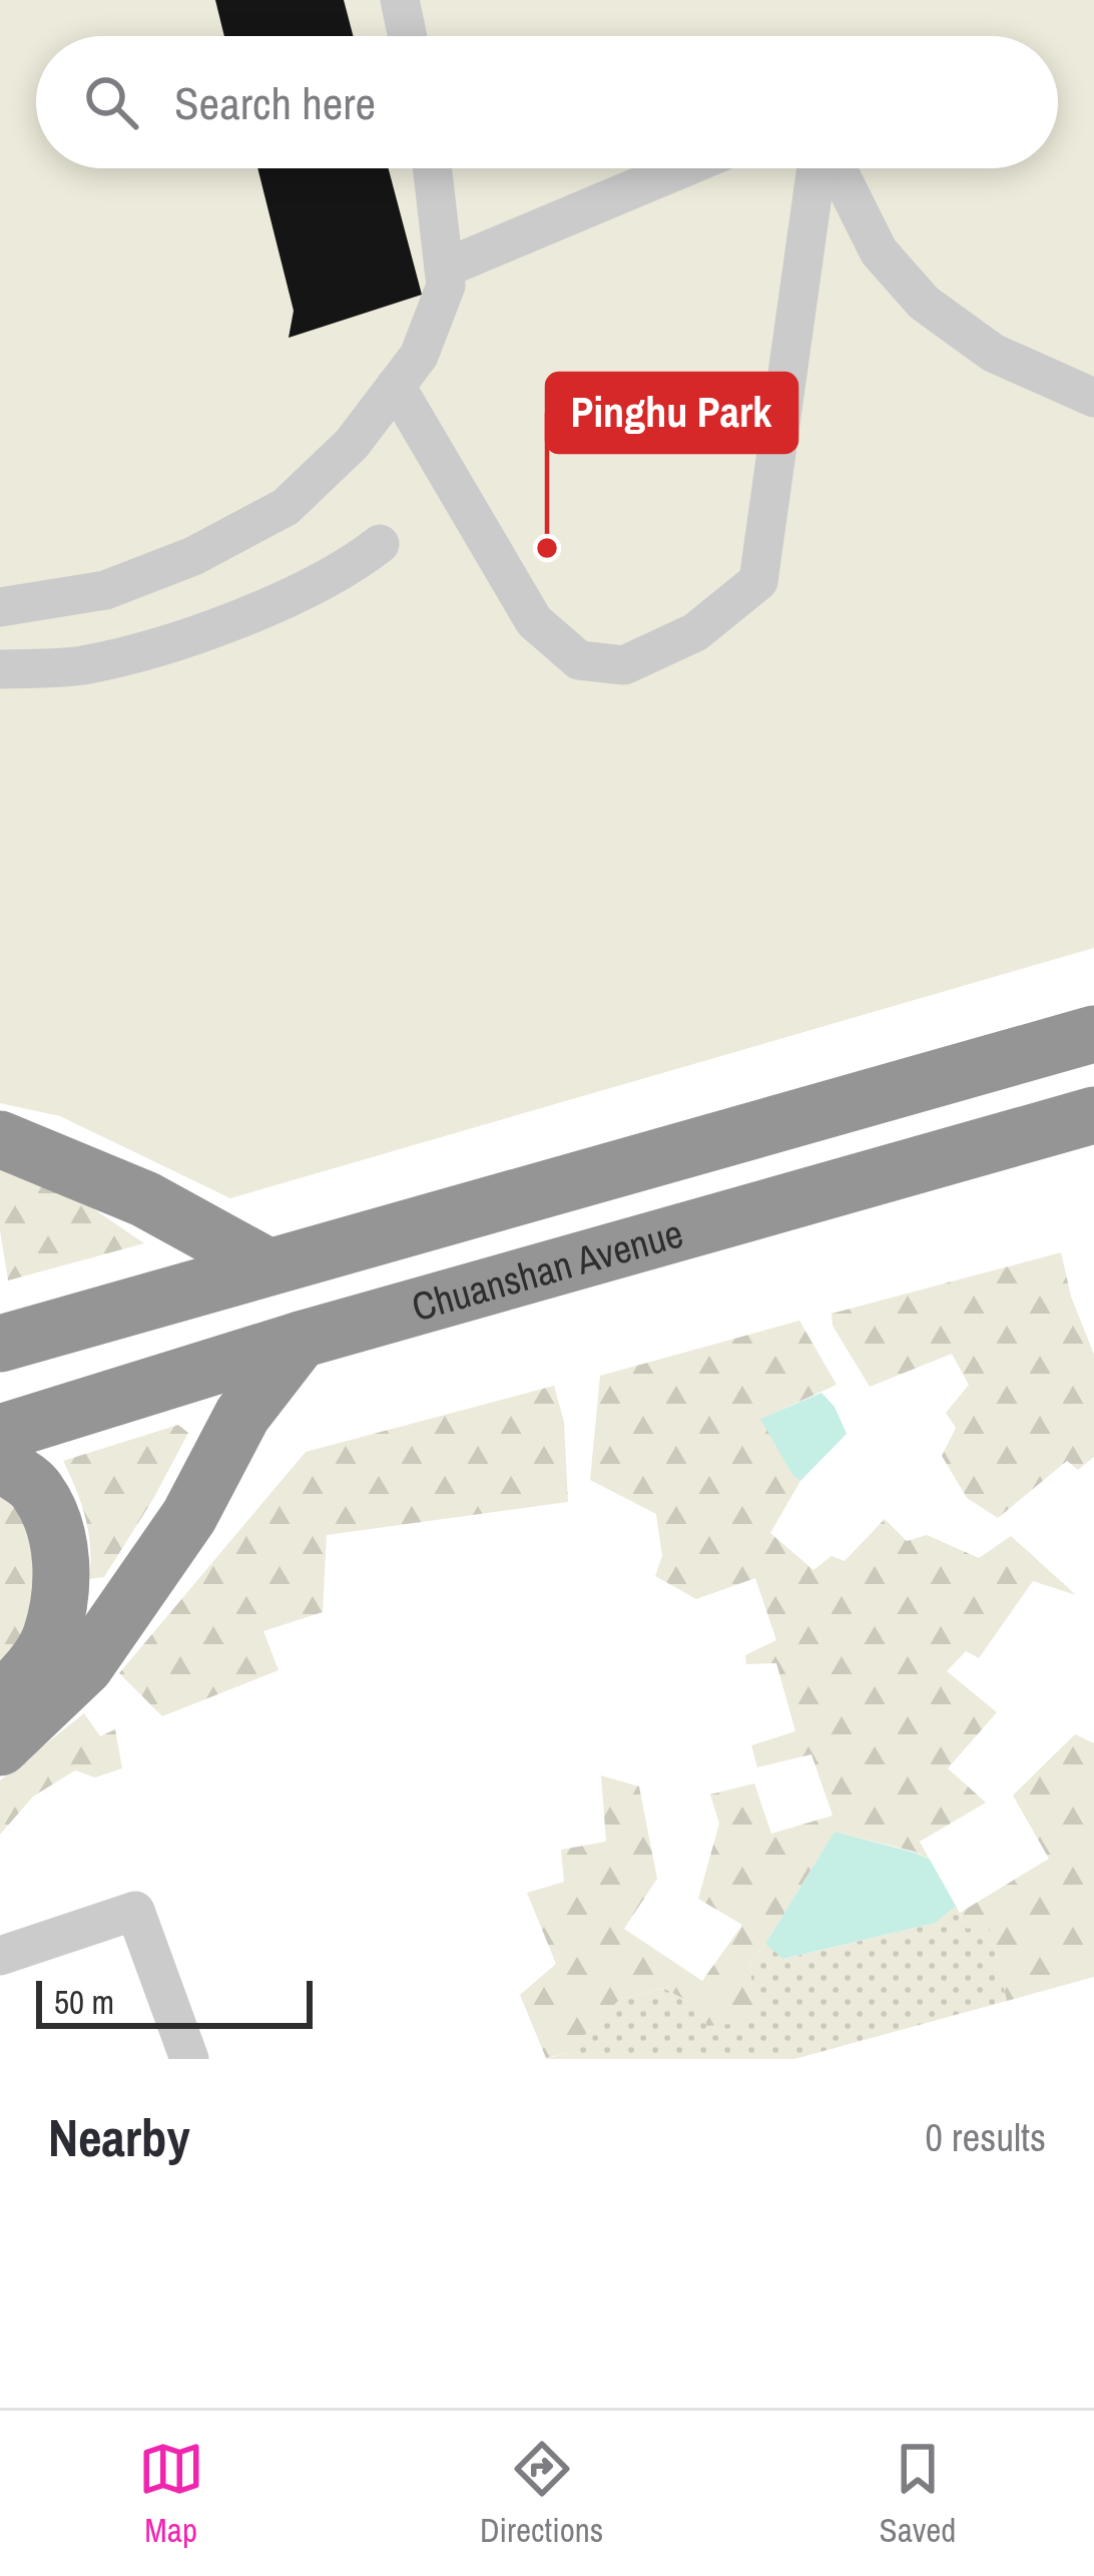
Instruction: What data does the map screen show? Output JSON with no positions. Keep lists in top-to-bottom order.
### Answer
{
  "streets": {
    "highway": ["Chuanshan Avenue"]
  },
  "places": ["Pinghu Park"],
  "scale_bar": "50 m",
  "page": {
    "search": "Search here",
    "scale": "50 m",
    "heading": ["Nearby", "0 results"],
    "nav": ["Map", "Directions", "Saved"]
  }
}
